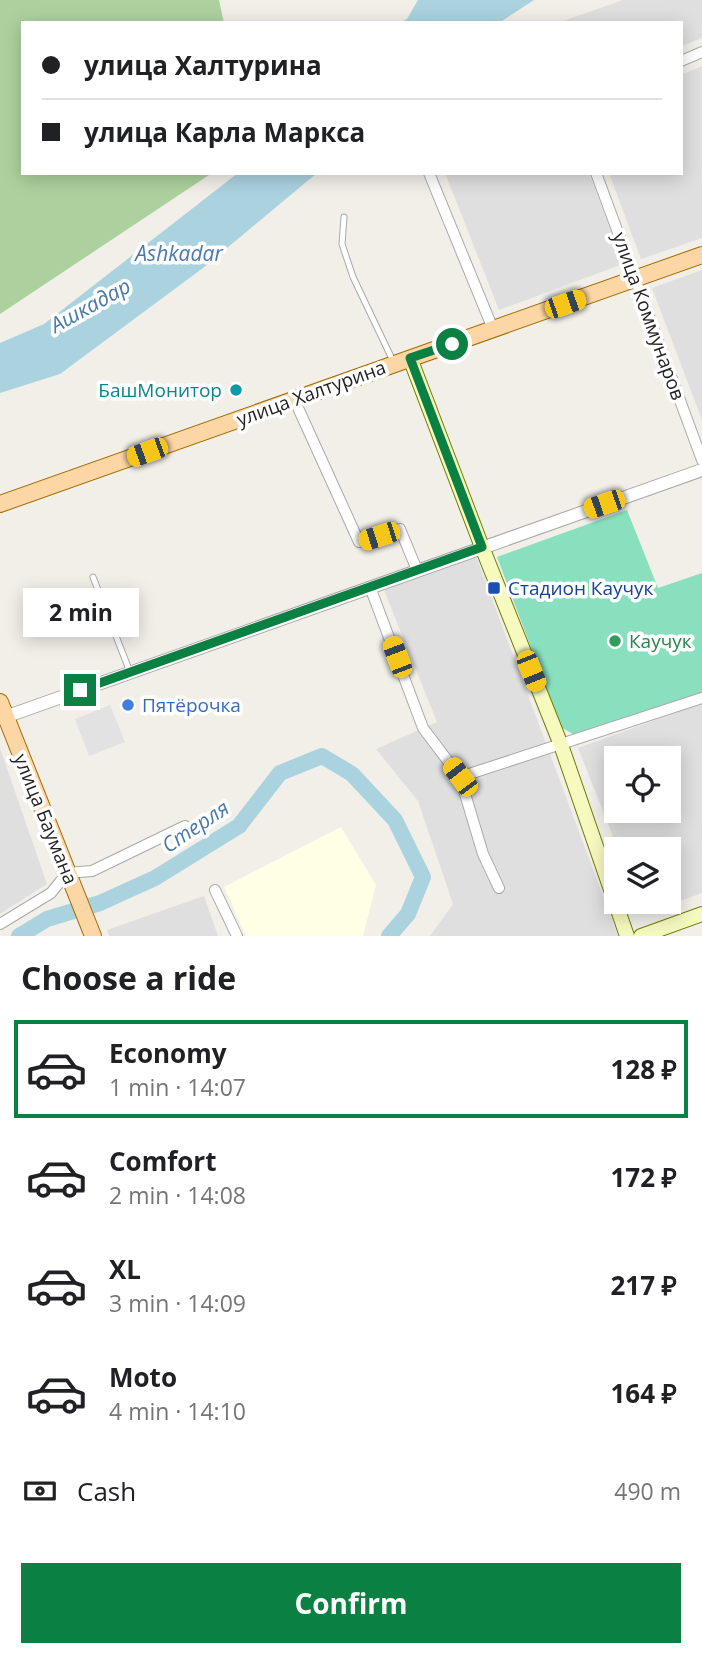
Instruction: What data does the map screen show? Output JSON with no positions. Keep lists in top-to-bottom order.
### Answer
{
  "streets": {
    "main road": ["улица Халтурина", "улица Баумана"],
    "street": ["улица Коммунаров"]
  },
  "crossings": [
    ["улица Коммунаров", "улица Халтурина"]
  ],
  "water": ["Ashkadar", "Ашкадар", "Стерля"],
  "places": {
    "other": ["БашМонитор", "Каучук", "Пятёрочка"],
    "transit": ["Стадион Каучук"]
  },
  "page": {
    "banner": ["улица Халтурина", "улица Карла Маркса"],
    "bubble": "2 min",
    "heading": "Choose a ride",
    "list": [
      {
        "name": "Economy",
        "note": "1 min · 14:07",
        "value": "128 ₽"
      },
      {
        "name": "Comfort",
        "note": "2 min · 14:08",
        "value": "172 ₽"
      },
      {
        "name": "XL",
        "note": "3 min · 14:09",
        "value": "217 ₽"
      },
      {
        "name": "Moto",
        "note": "4 min · 14:10",
        "value": "164 ₽"
      }
    ],
    "pay": ["Cash", "490 m"],
    "buttons": "Confirm"
  }
}
